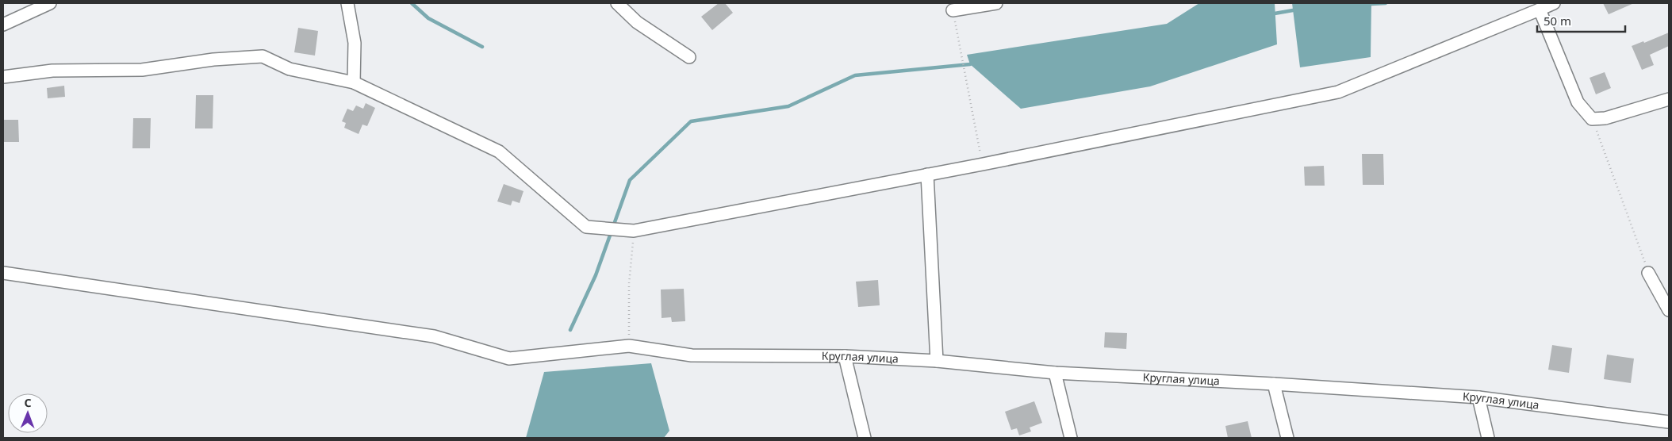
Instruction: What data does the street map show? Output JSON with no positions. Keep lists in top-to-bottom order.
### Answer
{
  "streets": {
    "street": ["Круглая улица"]
  },
  "scale_bar": "50 m",
  "north": "top"
}
